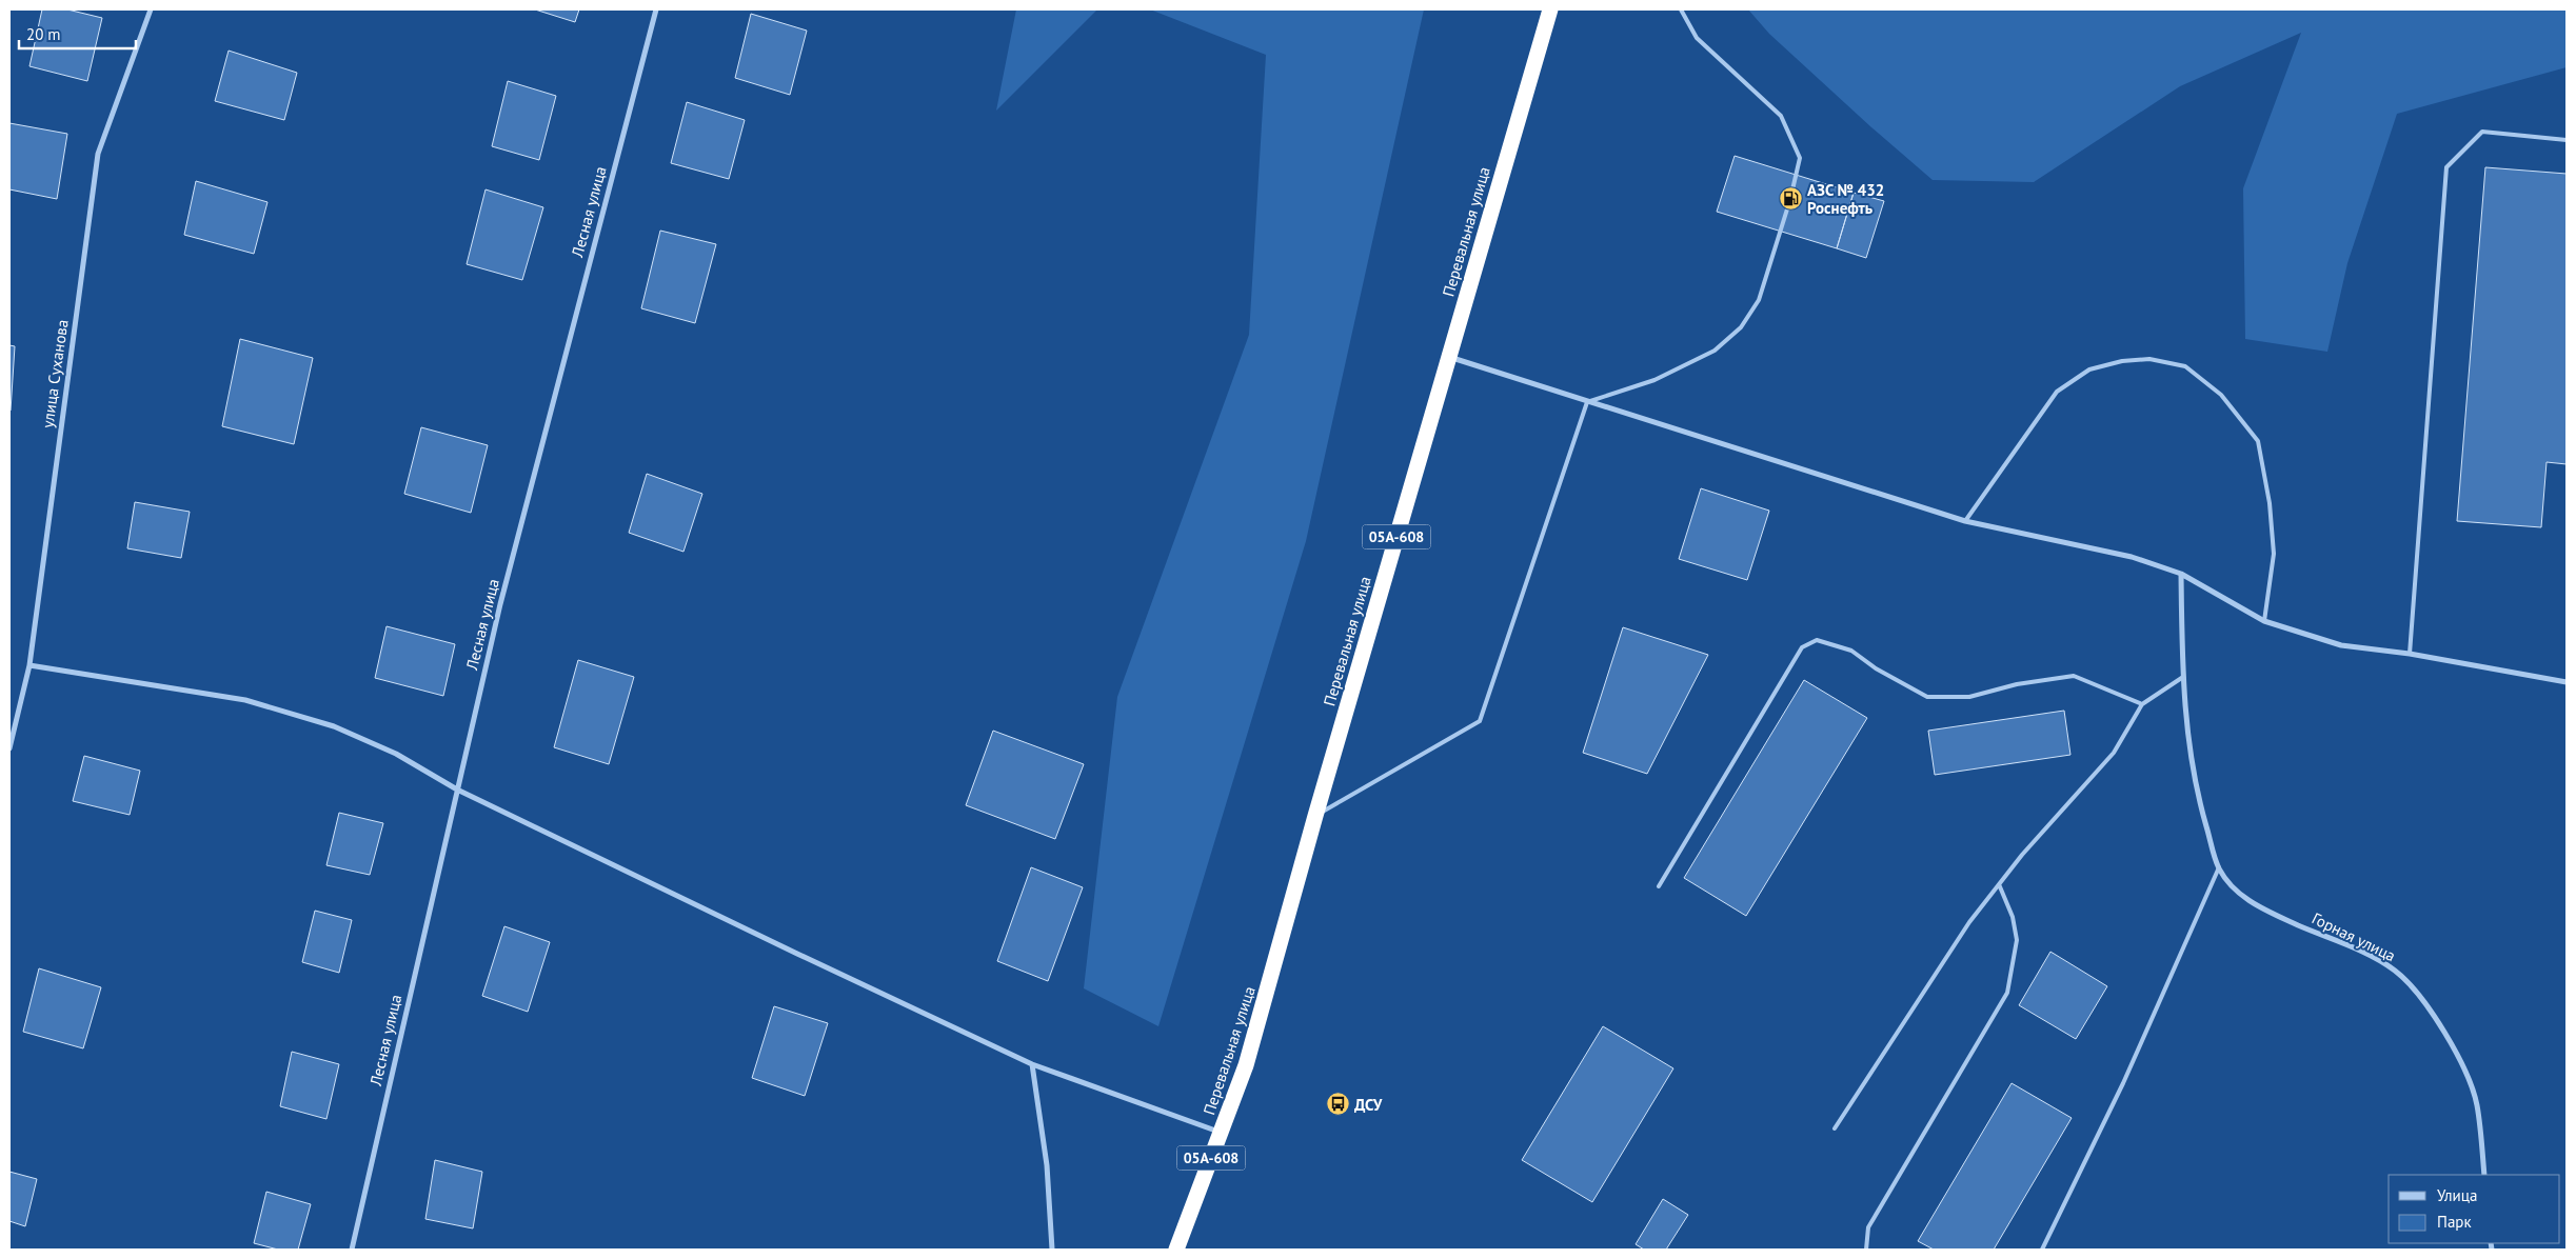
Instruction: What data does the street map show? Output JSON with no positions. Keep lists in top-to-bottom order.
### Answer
{
  "streets": {
    "highway": ["Перевальная улица", "05А-608"],
    "street": ["Лесная улица", "улица Суханова", "Горная улица"]
  },
  "places": {
    "fuel station": ["АЗС № 432 Роснефть"],
    "bus stop": ["ДСУ"]
  },
  "legend": ["Улица", "Парк"],
  "scale_bar": "20 m"
}
